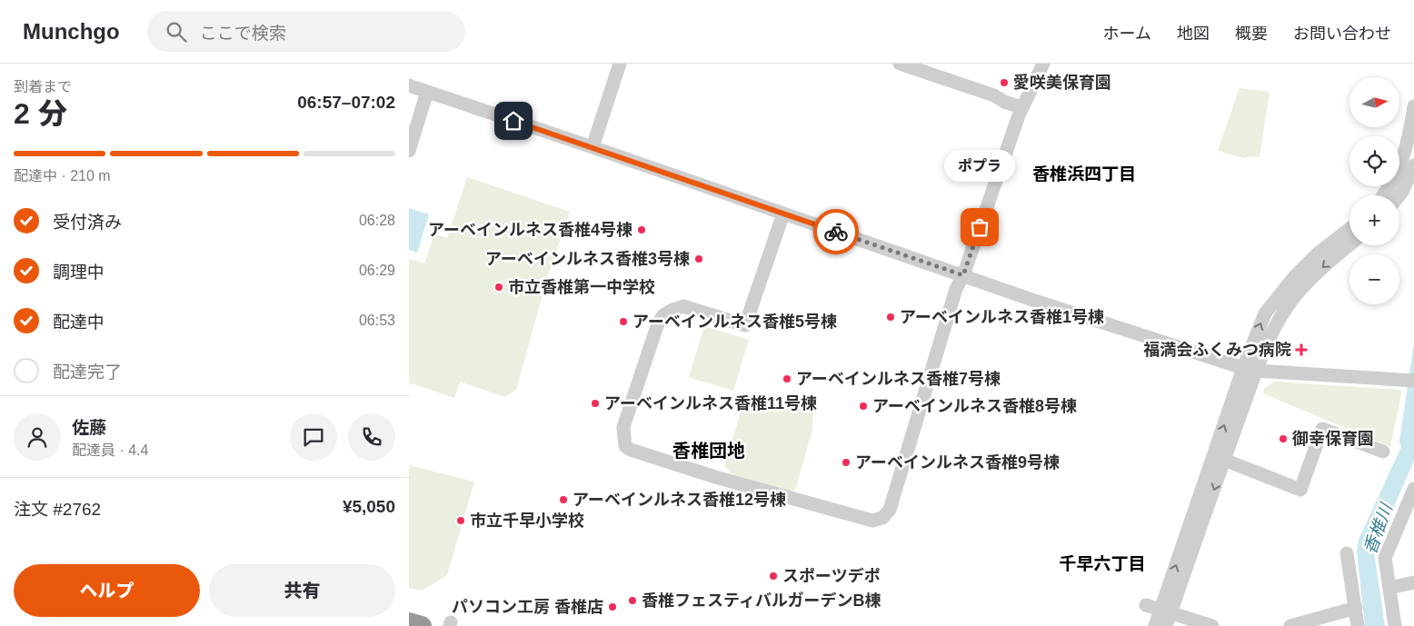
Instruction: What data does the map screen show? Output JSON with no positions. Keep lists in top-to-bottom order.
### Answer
{
  "districts": ["香椎浜四丁目", "香椎団地", "千早六丁目"],
  "water": ["香椎川"],
  "places": {
    "other": [
      "愛咲美保育園",
      "ポプラ",
      "アーベインルネス香椎4号棟",
      "アーベインルネス香椎3号棟",
      "市立香椎第一中学校",
      "アーベインルネス香椎1号棟",
      "アーベインルネス香椎5号棟",
      "アーベインルネス香椎7号棟",
      "アーベインルネス香椎11号棟",
      "アーベインルネス香椎8号棟",
      "御幸保育園",
      "アーベインルネス香椎9号棟",
      "アーベインルネス香椎12号棟",
      "市立千早小学校",
      "スポーツデポ",
      "香椎フェスティバルガーデンB棟",
      "パソコン工房 香椎店"
    ],
    "health": ["福満会ふくみつ病院"]
  },
  "north": "right",
  "page": {
    "header": "Munchgo",
    "search": "ここで検索",
    "nav": [
      "ホーム",
      "地図",
      "概要",
      "お問い合わせ"
    ],
    "heading": ["2 分", "到着まで", "06:57–07:02"],
    "panel": [
      "佐藤",
      "配達員 · 4.4",
      "注文 #2762",
      "¥5,050"
    ],
    "map_buttons": ["+", "−"],
    "bar": "配達中 · 210 m",
    "bubble": "ポプラ",
    "list": [
      ["受付済み", "06:28"],
      ["調理中", "06:29"],
      ["配達中", "06:53"],
      "配達完了"
    ],
    "buttons": ["ヘルプ", "共有"]
  }
}
